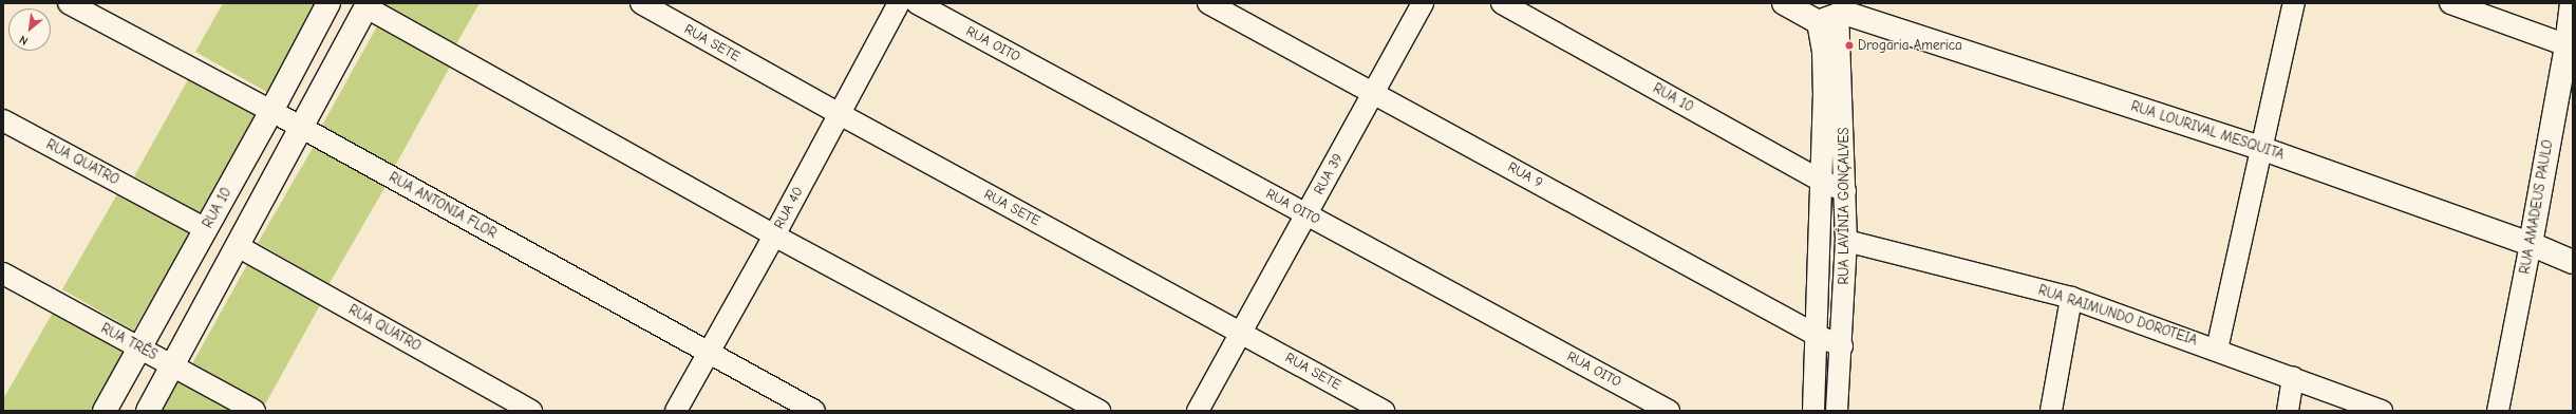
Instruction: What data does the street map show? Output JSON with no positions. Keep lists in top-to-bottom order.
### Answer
{
  "streets": {
    "street": [
      "RUA SETE",
      "RUA OITO",
      "RUA 10",
      "RUA LOURIVAL MESQUITA",
      "RUA QUATRO",
      "RUA 39",
      "RUA 9",
      "RUA ANTONIA FLOR",
      "RUA LAVÍNIA GONÇALVES",
      "RUA AMADEUS PAULO",
      "RUA 40",
      "RUA RAIMUNDO DOROTEIA",
      "RUA TRÊS"
    ]
  },
  "crossings": [
    ["RUA SETE", "RUA 39"],
    ["RUA SETE", "RUA 40"],
    ["RUA OITO", "RUA 39"],
    ["RUA 10", "RUA QUATRO"],
    ["RUA 10", "RUA ANTONIA FLOR"],
    ["RUA 10", "RUA LAVÍNIA GONÇALVES"],
    ["RUA 10", "RUA TRÊS"],
    ["RUA LOURIVAL MESQUITA", "RUA LAVÍNIA GONÇALVES"],
    ["RUA LOURIVAL MESQUITA", "RUA AMADEUS PAULO"],
    ["RUA 39", "RUA 9"],
    ["RUA 9", "RUA LAVÍNIA GONÇALVES"],
    ["RUA ANTONIA FLOR", "RUA 40"],
    ["RUA LAVÍNIA GONÇALVES", "RUA RAIMUNDO DOROTEIA"]
  ],
  "places": ["Drogaria America"],
  "north": "bottom left"
}
